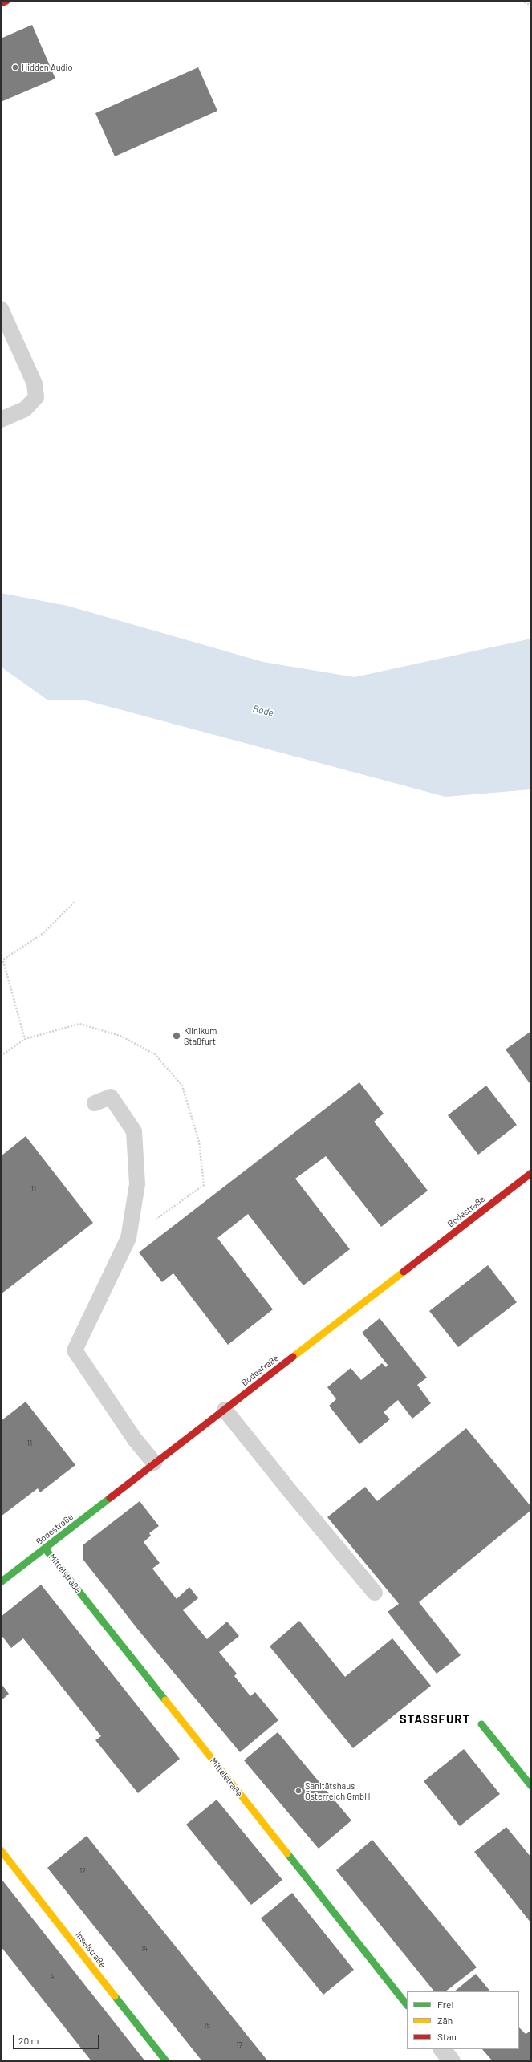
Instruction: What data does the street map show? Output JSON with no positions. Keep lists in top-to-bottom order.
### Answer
{
  "streets": {
    "street": ["Bodestraße", "Mittelstraße", "Inselstraße"]
  },
  "crossings": [
    ["Bodestraße", "Mittelstraße"]
  ],
  "districts": ["STASSFURT"],
  "water": ["Bode"],
  "places": ["Hidden Audio", "Klinikum Staßfurt", "Sanitätshaus Österreich GmbH"],
  "house_numbers": [
    "11",
    "11",
    "12",
    "14",
    "4",
    "15",
    "17"
  ],
  "legend": ["Frei", "Zäh", "Stau"],
  "scale_bar": "20 m"
}
